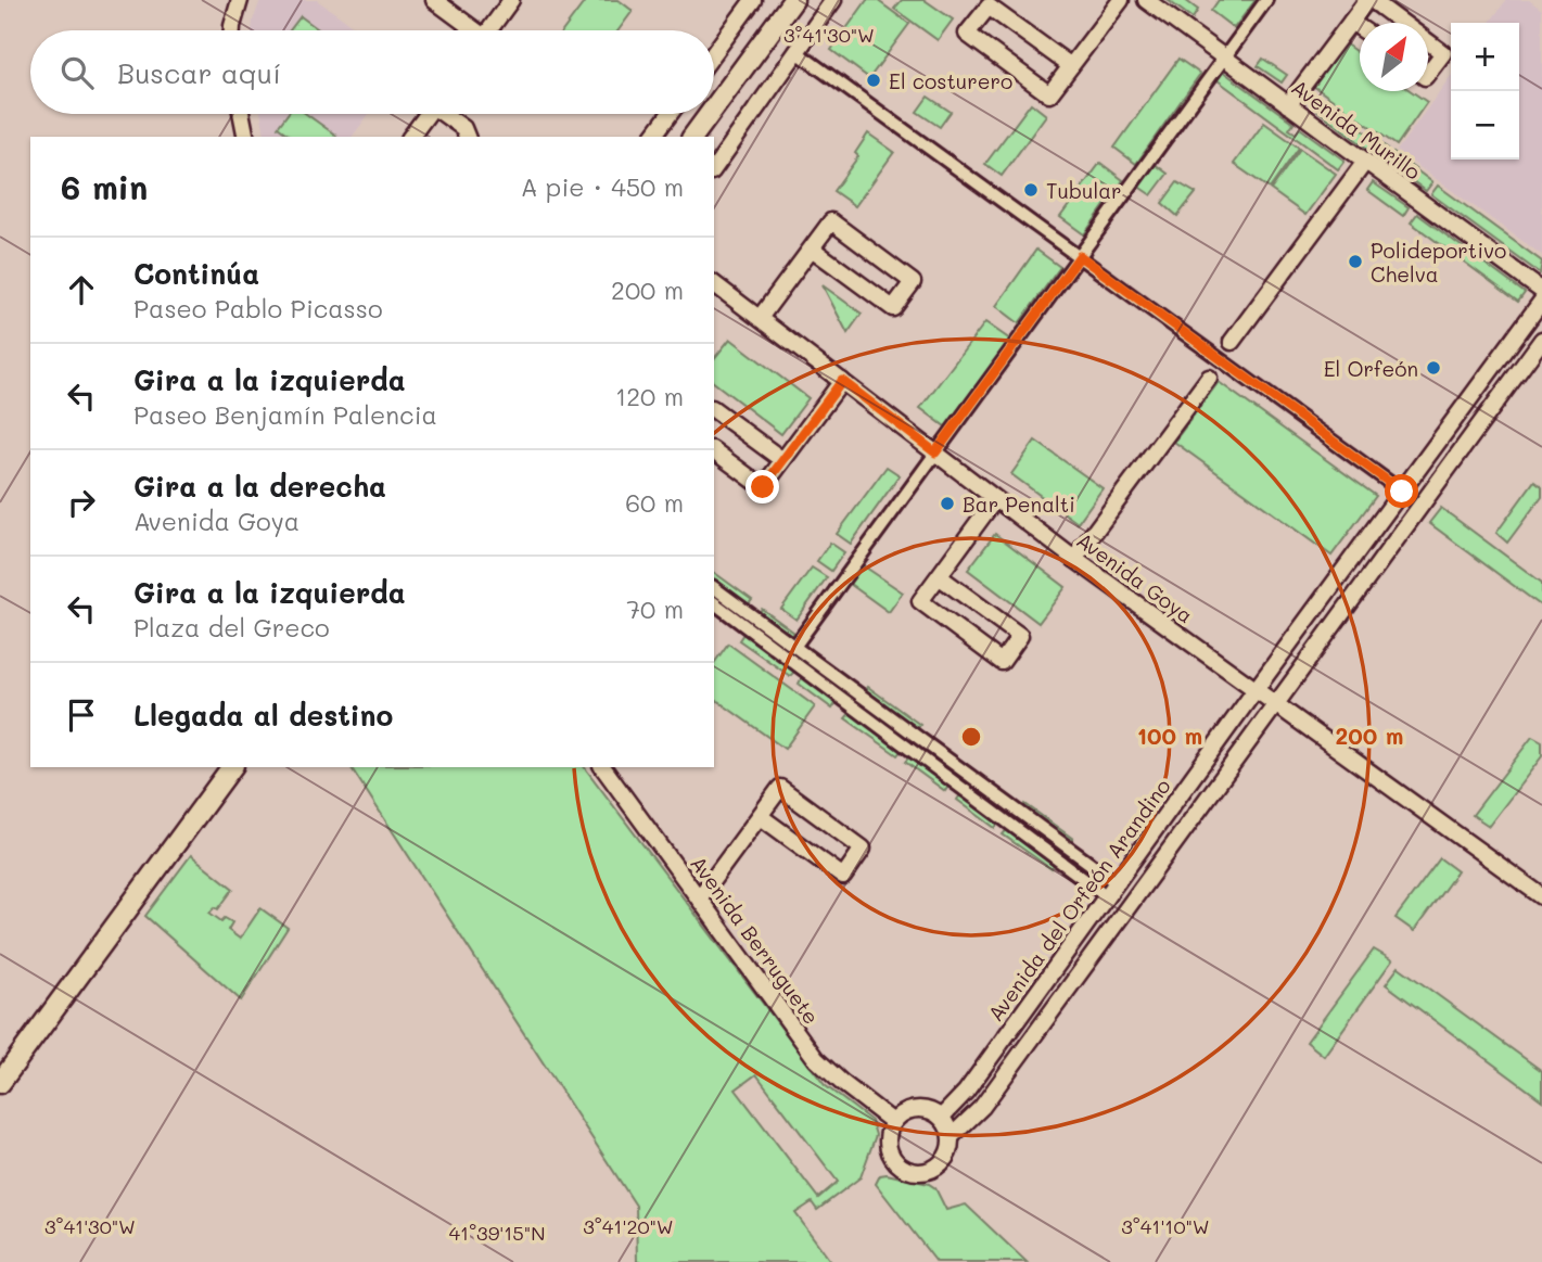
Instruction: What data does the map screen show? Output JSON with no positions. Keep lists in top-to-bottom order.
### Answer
{
  "streets": {
    "street": [
      "Avenida Murillo",
      "Avenida Goya",
      "Avenida del Orfeón Arandino",
      "Avenida Berruguete"
    ]
  },
  "crossings": [
    ["Avenida Goya", "Avenida del Orfeón Arandino"],
    ["Avenida del Orfeón Arandino", "Avenida Berruguete"]
  ],
  "places": [
    "El costurero",
    "Tubular",
    "Polideportivo Chelva",
    "El Orfeón",
    "Bar Penalti"
  ],
  "north": "top right",
  "page": {
    "map_buttons": ["+", "−"],
    "search": "Buscar aquí",
    "heading": ["6 min", "A pie · 450 m"],
    "list": [
      ["Continúa", "Paseo Pablo Picasso", "200 m"],
      ["Gira a la izquierda", "Paseo Benjamín Palencia", "120 m"],
      ["Gira a la derecha", "Avenida Goya", "60 m"],
      ["Gira a la izquierda", "Plaza del Greco", "70 m"],
      "Llegada al destino"
    ]
  },
  "coordinates": [
    "3°41'30\"W",
    "3°41'20\"W",
    "3°41'10\"W",
    "41°39'15\"N"
  ],
  "rings": ["100 m", "200 m"]
}
